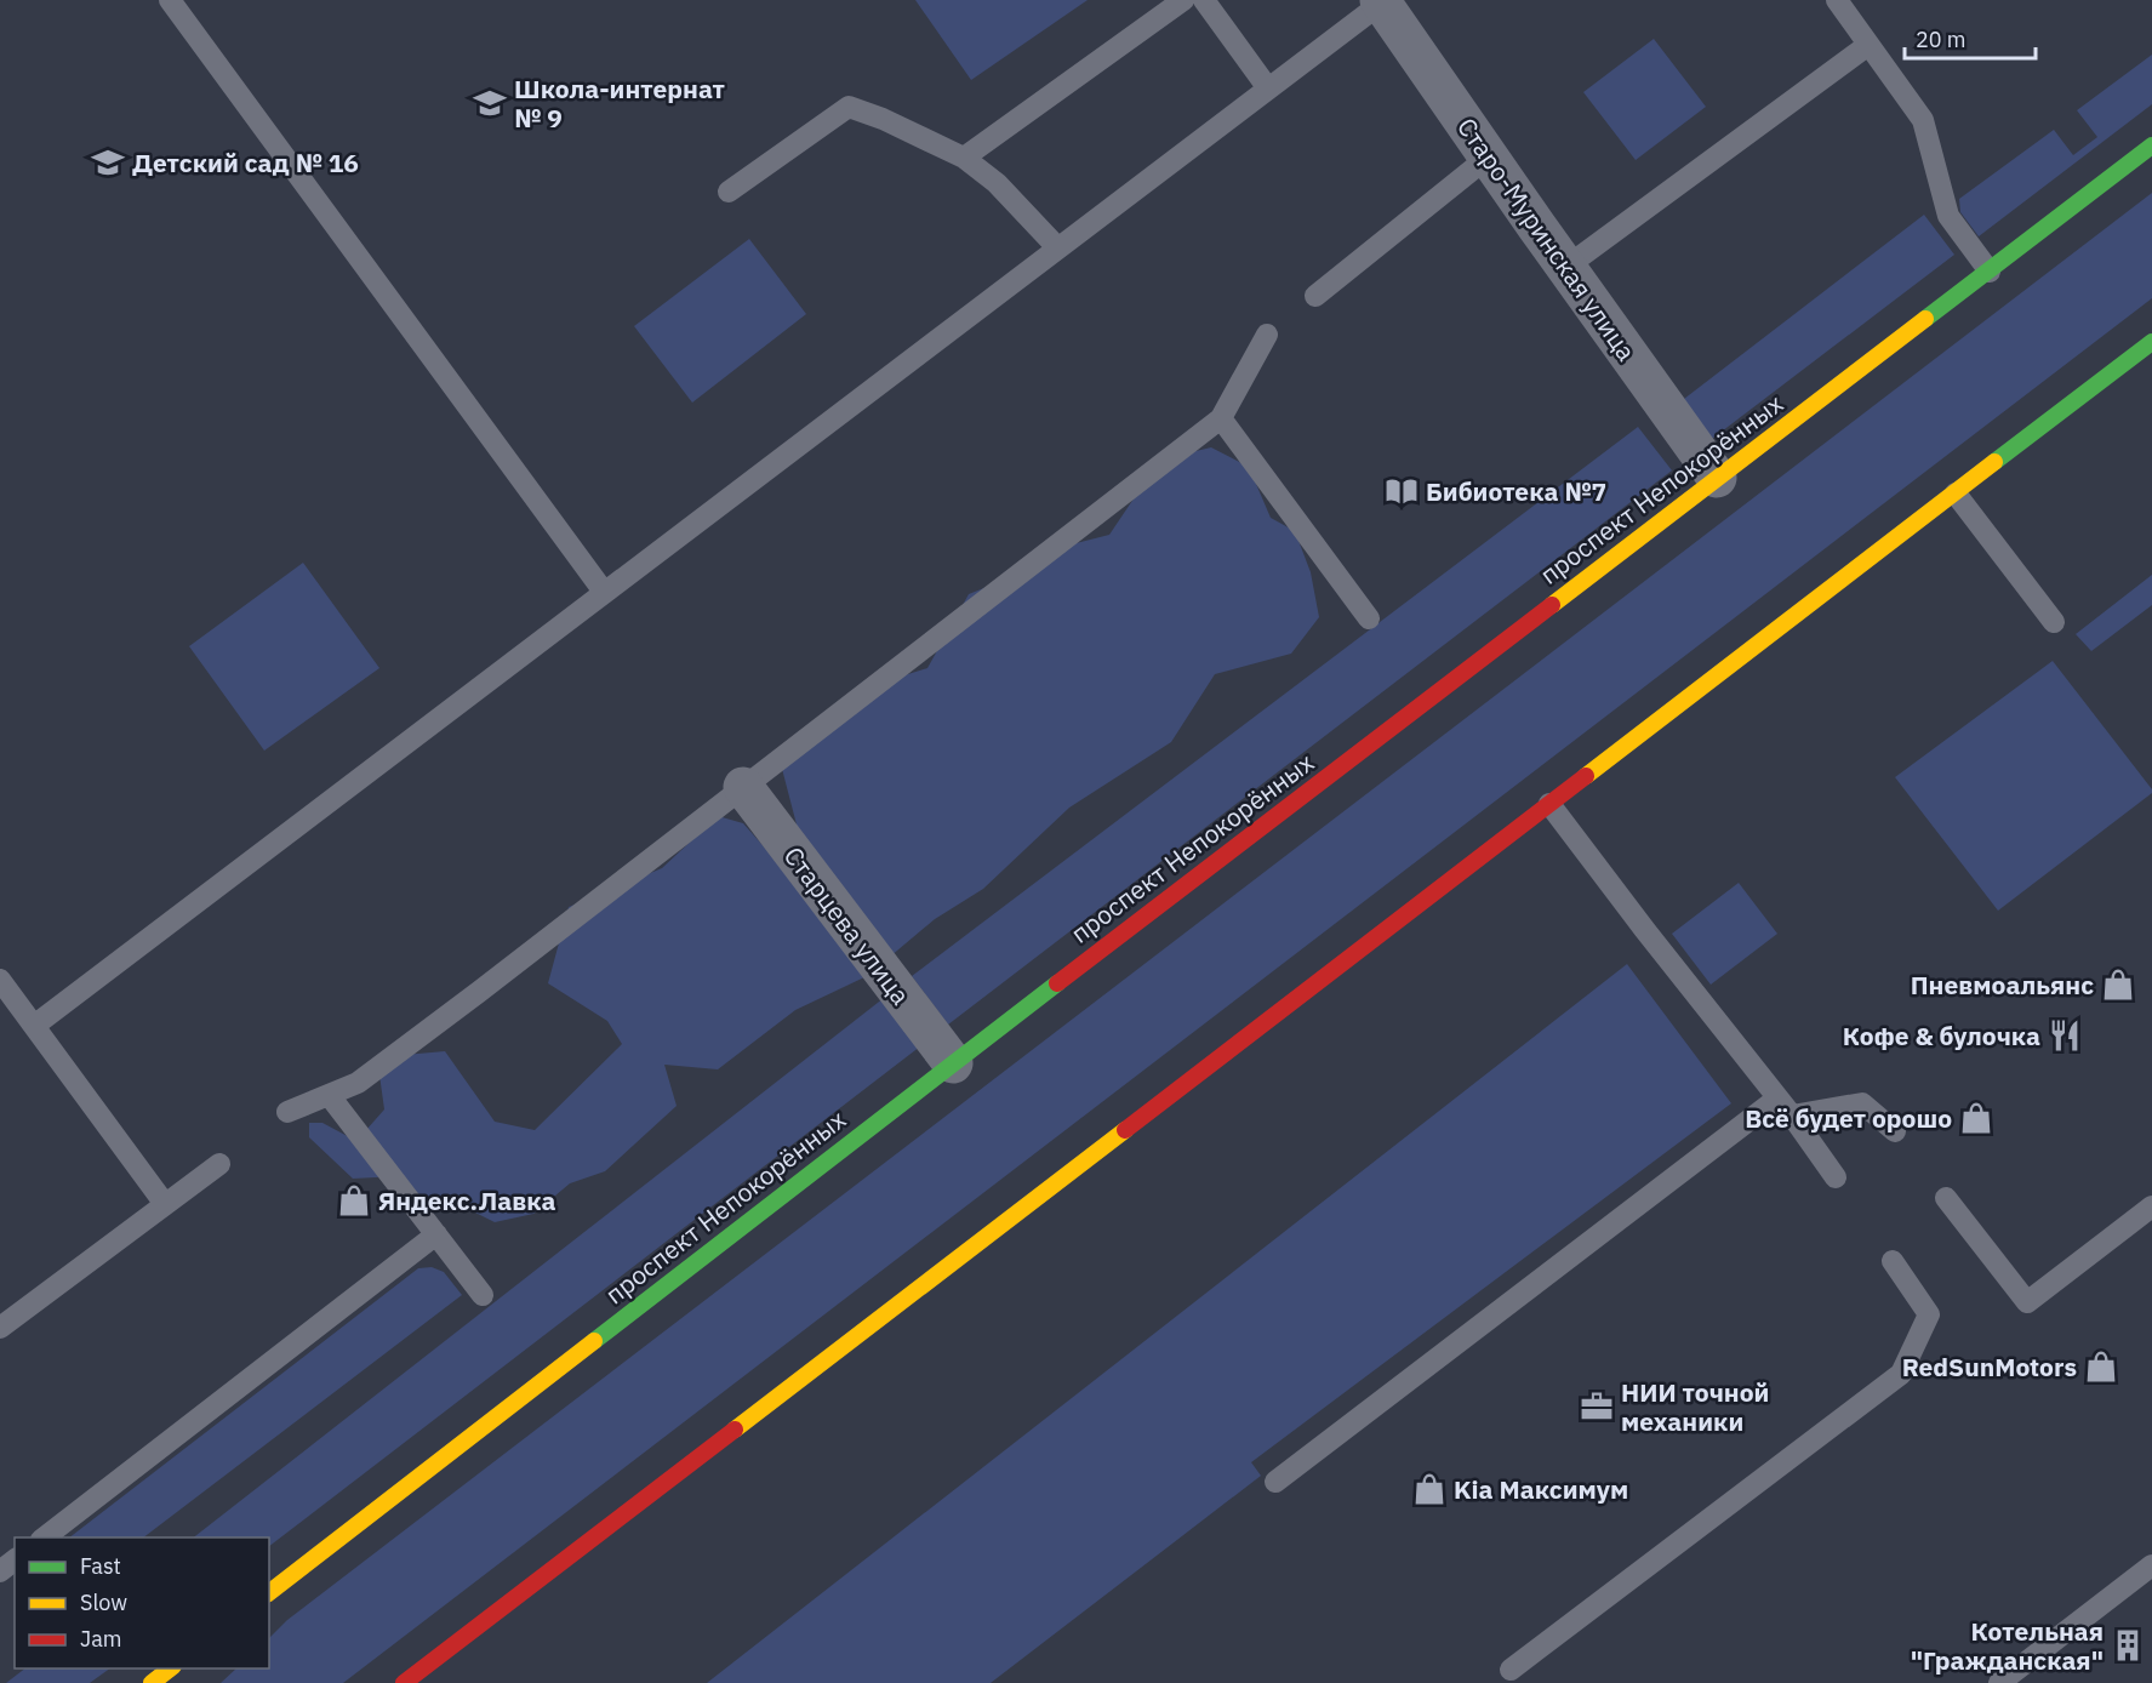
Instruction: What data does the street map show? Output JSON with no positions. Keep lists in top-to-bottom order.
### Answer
{
  "streets": {
    "main road": ["проспект Непокорённых"],
    "street": ["Старо-Муринская улица", "Старцева улица"]
  },
  "crossings": [
    ["Старо-Муринская улица", "проспект Непокорённых"],
    ["проспект Непокорённых", "Старцева улица"]
  ],
  "places": {
    "school or university": ["Школа-интернат № 9", "Детский сад № 16"],
    "library": ["Бибиотека №7"],
    "shop": [
      "Пневмоальянс",
      "Всё будет орошо",
      "Яндекс.Лавка",
      "RedSunMotors",
      "Kia Максимум"
    ],
    "restaurant": ["Кофе & булочка"],
    "office": ["НИИ точной механики"],
    "building": ["Котельная \"Гражданская\""]
  },
  "legend": ["Fast", "Slow", "Jam"],
  "scale_bar": "20 m"
}
